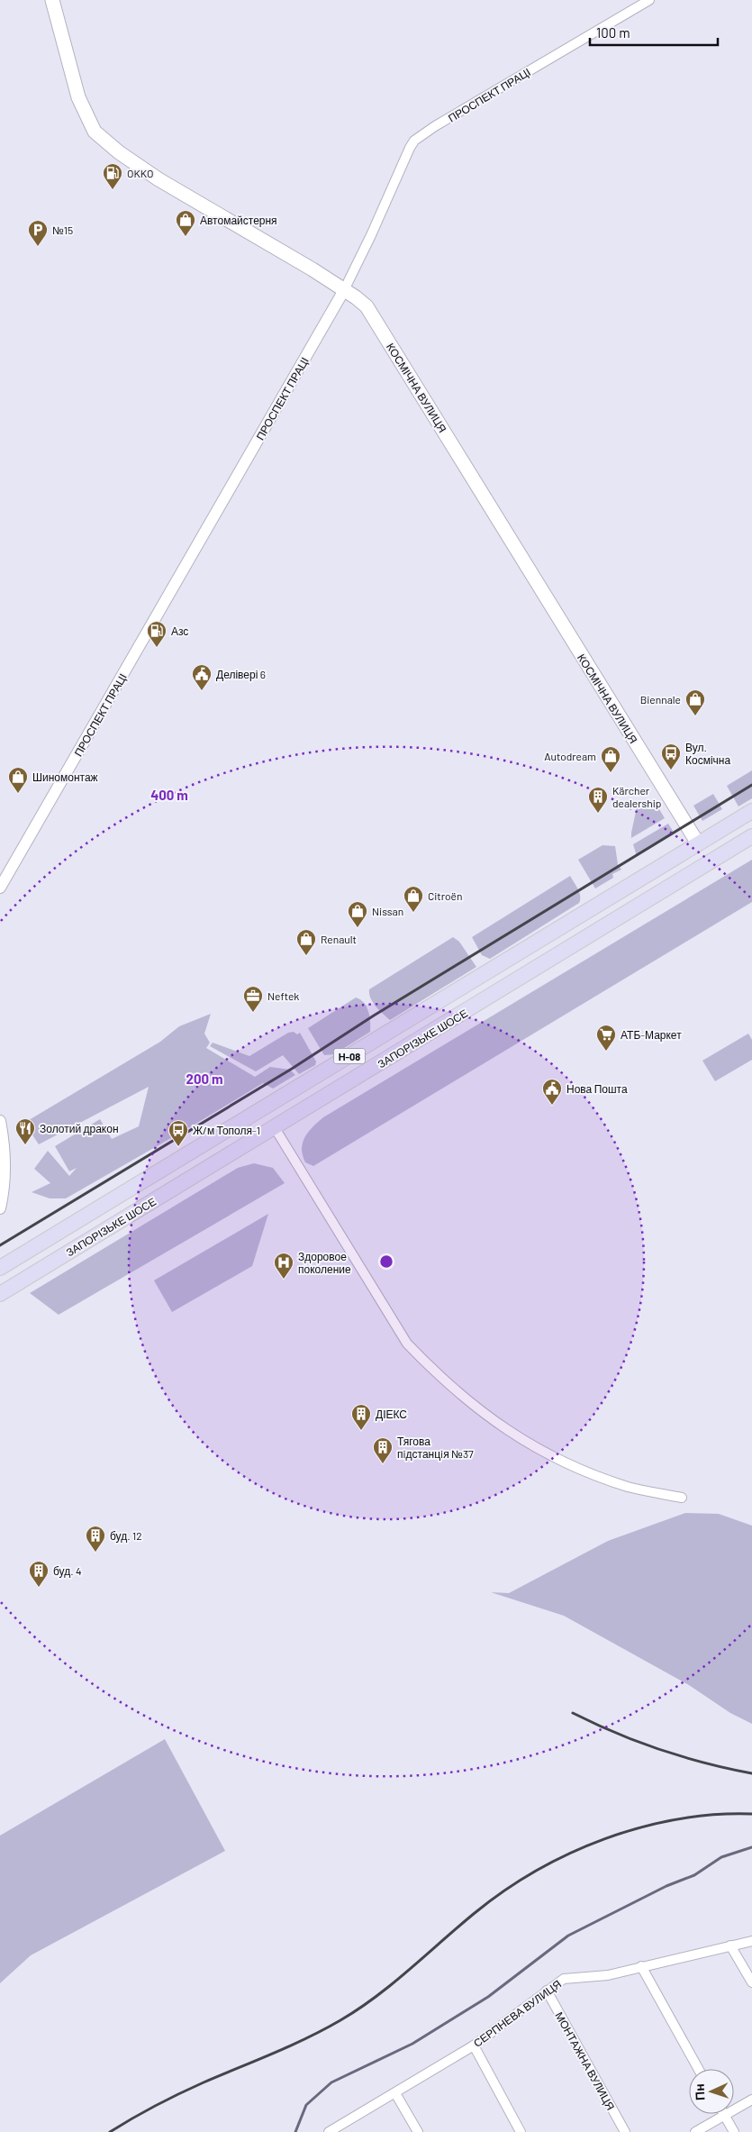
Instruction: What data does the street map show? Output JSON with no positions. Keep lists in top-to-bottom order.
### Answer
{
  "streets": {
    "main road": ["КОСМІЧНА ВУЛИЦЯ", "ЗАПОРІЗЬКЕ ШОСЕ", "Н-08"],
    "street": ["ПРОСПЕКТ ПРАЦІ", "СЕРПНЕВА ВУЛИЦЯ", "МОНТАЖНА ВУЛИЦЯ"]
  },
  "crossings": [
    ["ПРОСПЕКТ ПРАЦІ", "КОСМІЧНА ВУЛИЦЯ"],
    ["КОСМІЧНА ВУЛИЦЯ", "ЗАПОРІЗЬКЕ ШОСЕ"],
    ["СЕРПНЕВА ВУЛИЦЯ", "МОНТАЖНА ВУЛИЦЯ"]
  ],
  "places": {
    "fuel station": ["OKKO", "Азс"],
    "shop": [
      "Автомайстерня",
      "Biennale",
      "Autodream",
      "Шиномонтаж",
      "Citroën",
      "Nissan",
      "Renault"
    ],
    "parking": ["№15"],
    "public building": ["Делівері 6", "Нова Пошта"],
    "bus stop": ["Вул. Космічна", "Ж/м Тополя-1"],
    "building": [
      "Kärcher dealership",
      "ДІЕКС",
      "Тягова пiдстанцiя №37",
      "буд. 12",
      "буд. 4"
    ],
    "office": ["Neftek"],
    "supermarket": ["АТБ-Маркет"],
    "restaurant": ["Золотий дракон"],
    "hospital": ["Здоровое поколение"]
  },
  "scale_bar": "100 m",
  "north": "left",
  "rings": ["400 m", "200 m"]
}
